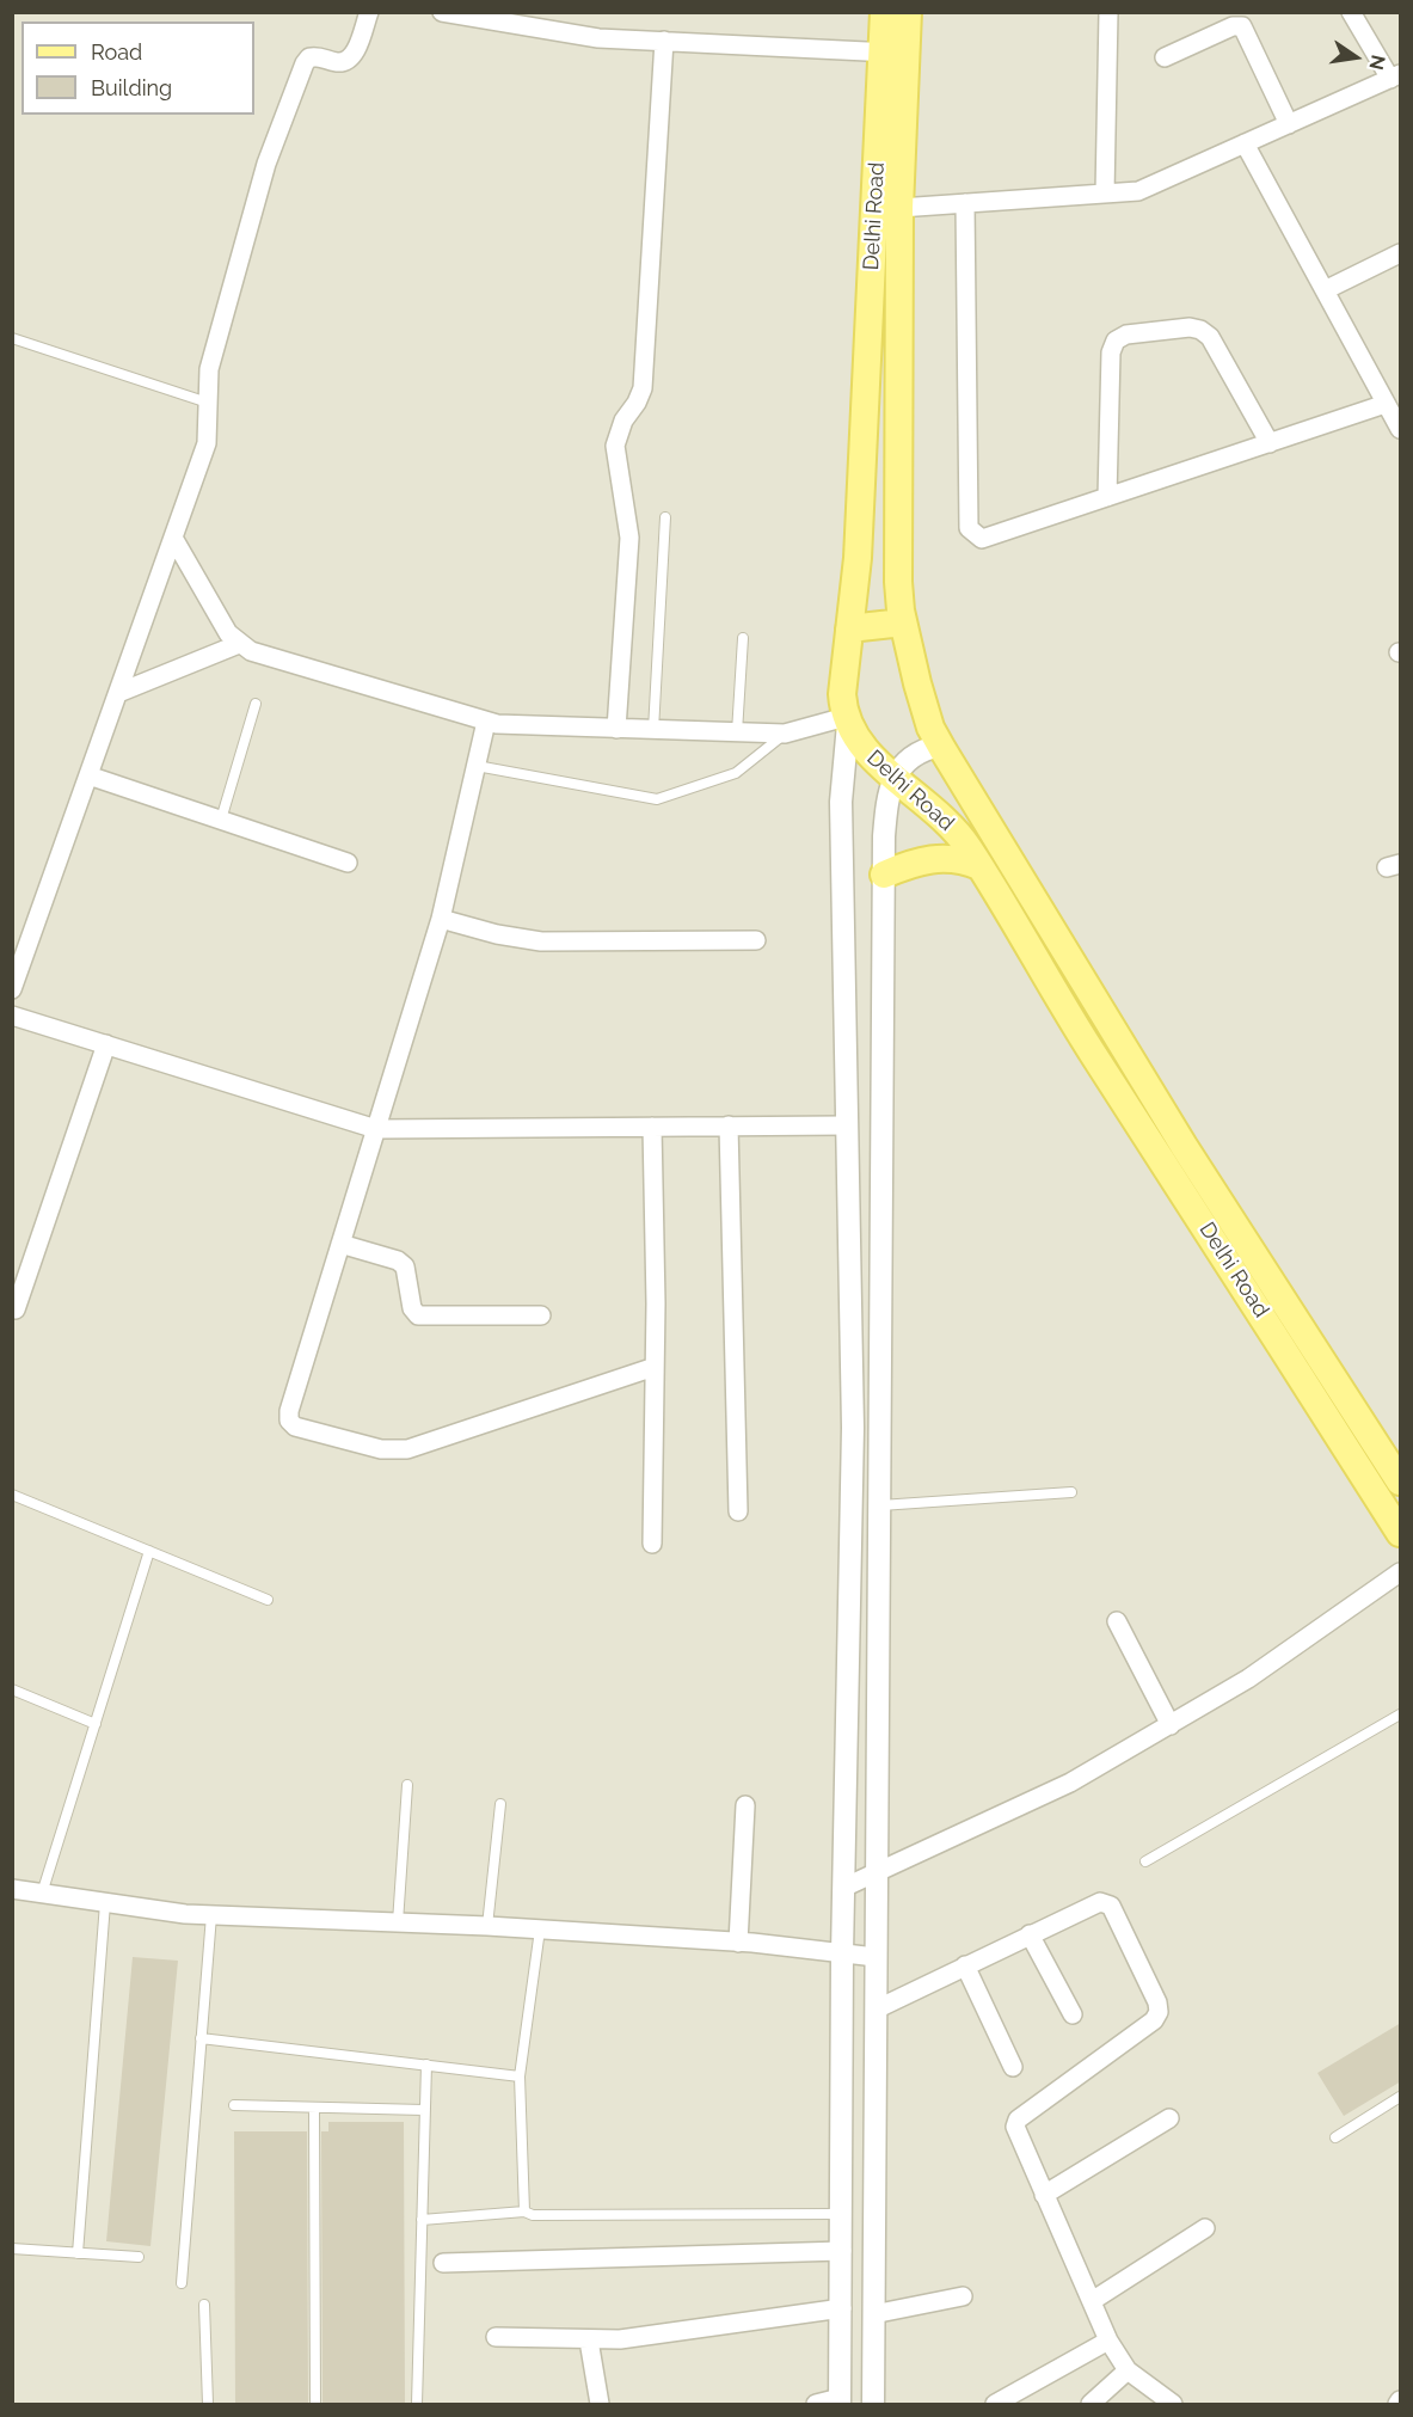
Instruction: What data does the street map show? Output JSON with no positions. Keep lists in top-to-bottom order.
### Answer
{
  "streets": {
    "main road": ["Delhi Road"]
  },
  "legend": ["Road", "Building"],
  "north": "right"
}
